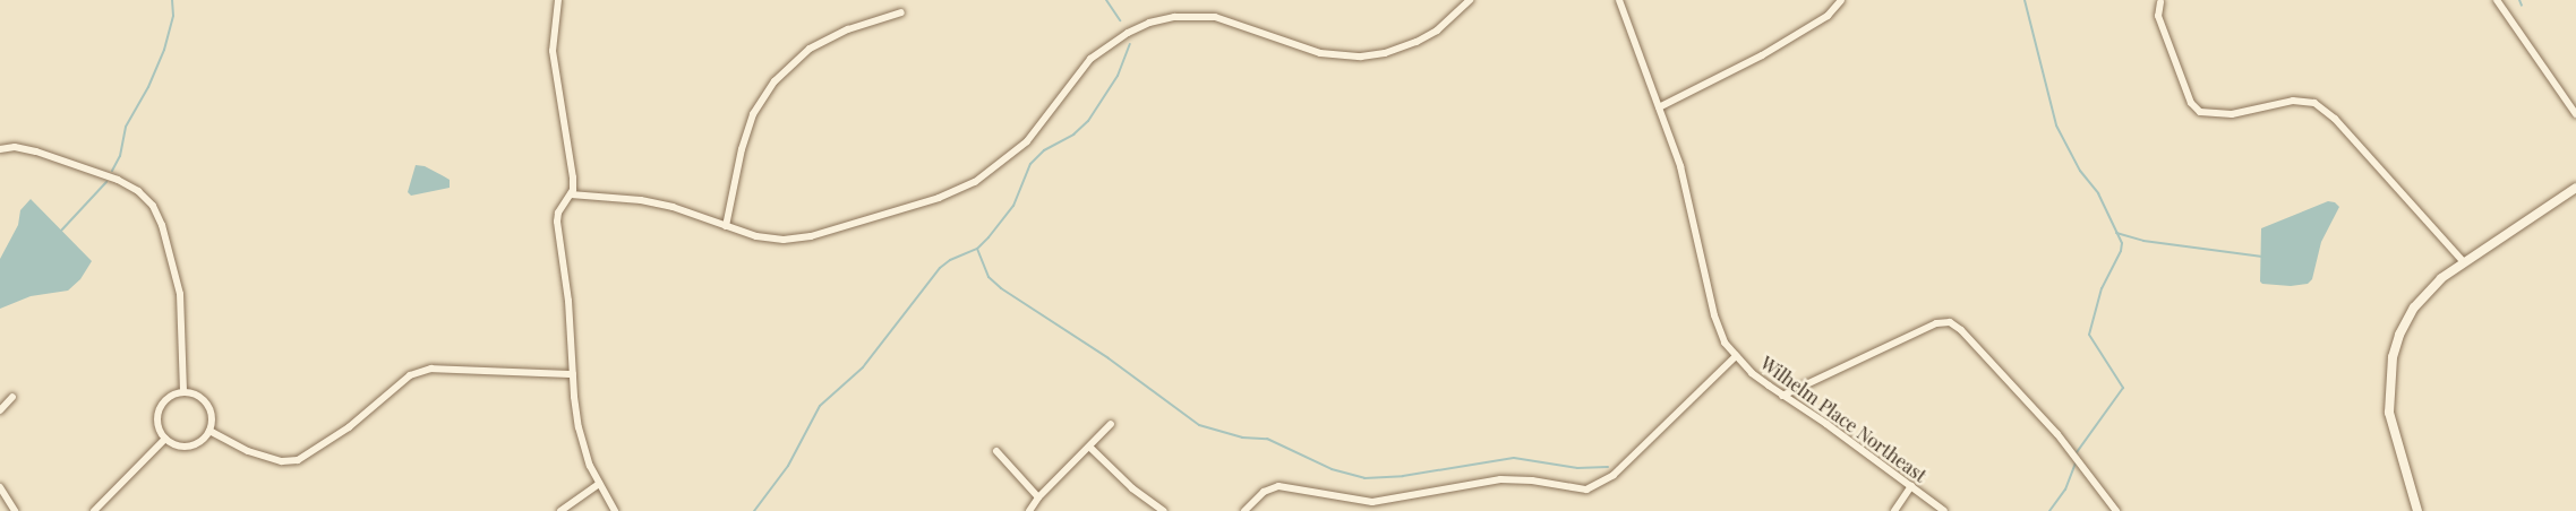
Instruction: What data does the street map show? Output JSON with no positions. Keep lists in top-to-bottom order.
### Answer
{
  "streets": {
    "street": ["Wilhelm Place Northeast"]
  }
}
